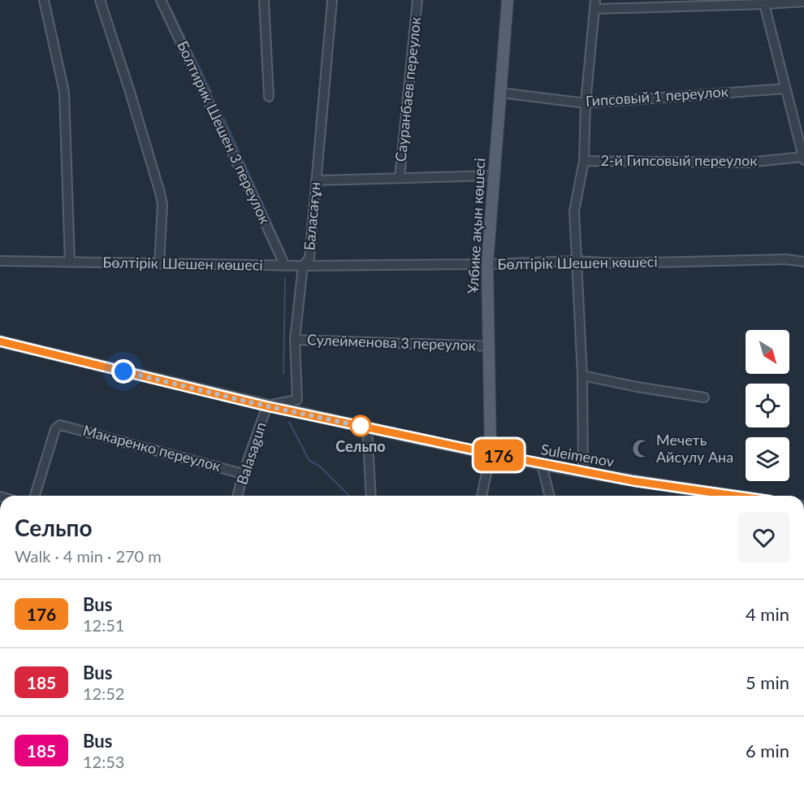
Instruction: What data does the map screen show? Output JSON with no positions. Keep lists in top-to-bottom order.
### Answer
{
  "streets": {
    "main road": ["Ұлбике ақын көшесі", "Suleimenov"],
    "street": [
      "Сауранбаев переулок",
      "Гипсовый 1 переулок",
      "Болтирик Шешен 3 переулок",
      "2-й Гипсовый переулок",
      "Баласағұн",
      "Бөлтірік Шешен көшесі",
      "Сулейменова 3 переулок",
      "Макаренко переулок",
      "Balasagun"
    ]
  },
  "crossings": [
    ["Сауранбаев переулок", "Баласағұн"],
    ["Сауранбаев переулок", "Ұлбике ақын көшесі"],
    ["Гипсовый 1 переулок", "Ұлбике ақын көшесі"],
    ["Болтирик Шешен 3 переулок", "Бөлтірік Шешен көшесі"],
    ["Баласағұн", "Бөлтірік Шешен көшесі"],
    ["Баласағұн", "Сулейменова 3 переулок"],
    ["Баласағұн", "Balasagun"],
    ["Баласағұн", "Suleimenov"],
    ["Ұлбике ақын көшесі", "Бөлтірік Шешен көшесі"],
    ["Ұлбике ақын көшесі", "Сулейменова 3 переулок"],
    ["Ұлбике ақын көшесі", "Suleimenov"],
    ["Макаренко переулок", "Balasagun"],
    ["Balasagun", "Suleimenov"]
  ],
  "places": {
    "other": ["Сельпо"],
    "mosque": ["Мечеть Айсулу Ана"]
  },
  "lines": ["bus line 176"],
  "north": "bottom right",
  "page": {
    "on_map": "176",
    "heading": ["Сельпо", "Walk · 4 min · 270 m"],
    "list": [
      {
        "mark": "176",
        "name": "Bus",
        "note": "12:51",
        "value": "4 min"
      },
      {
        "mark": "185",
        "name": "Bus",
        "note": "12:52",
        "value": "5 min"
      },
      {
        "mark": "185",
        "name": "Bus",
        "note": "12:53",
        "value": "6 min"
      }
    ]
  }
}
